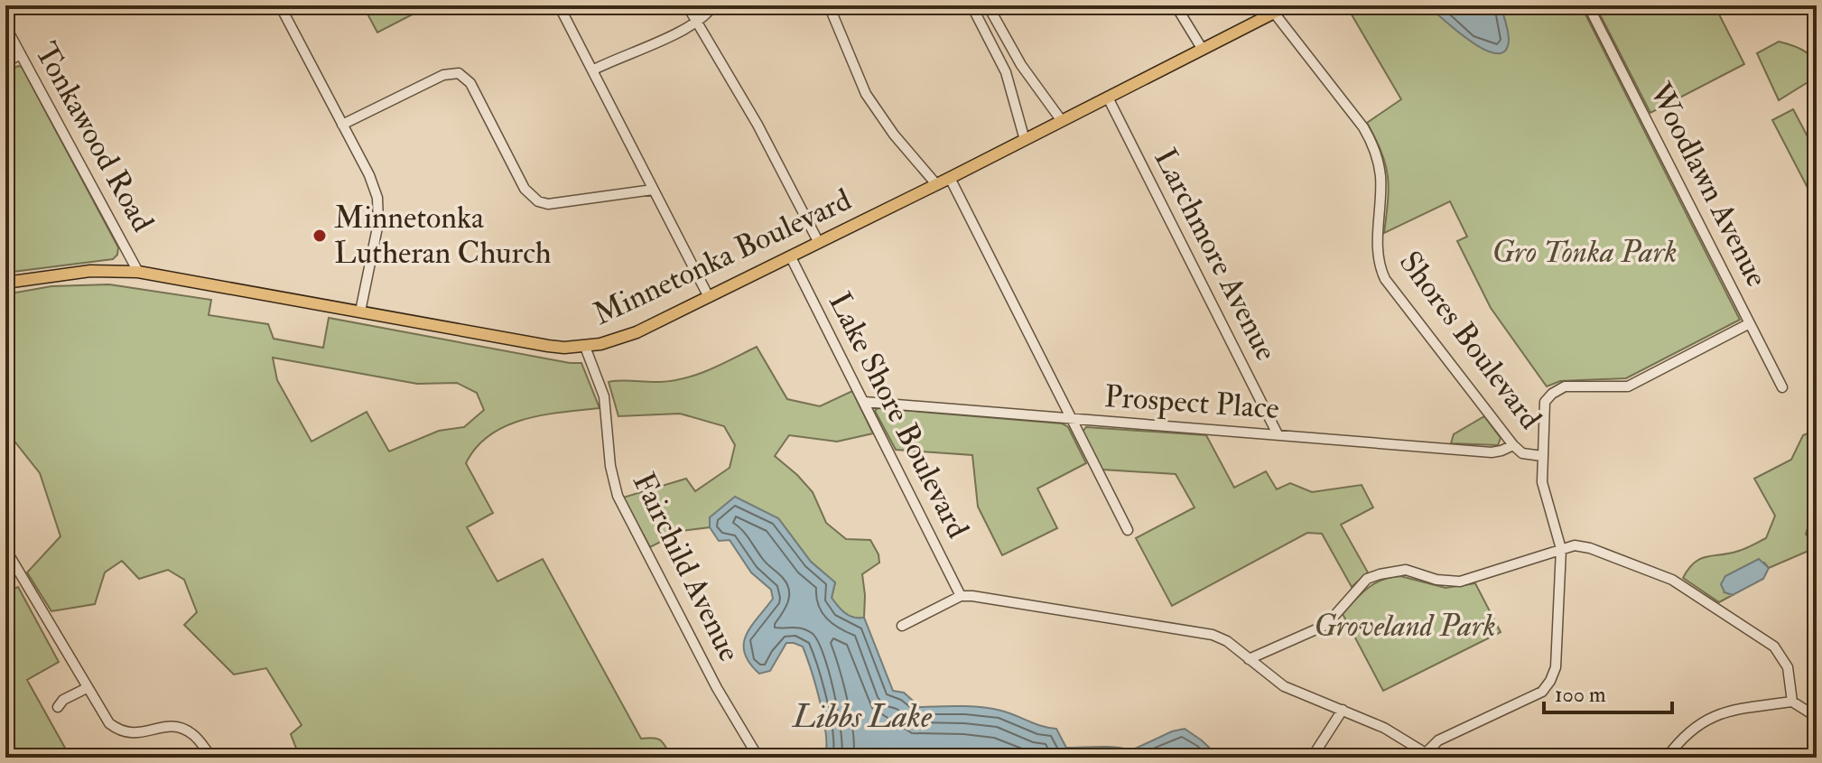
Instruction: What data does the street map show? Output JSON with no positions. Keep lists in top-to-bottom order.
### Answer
{
  "streets": {
    "main road": ["Minnetonka Boulevard"],
    "street": [
      "Tonkawood Road",
      "Woodlawn Avenue",
      "Larchmore Avenue",
      "Shores Boulevard",
      "Prospect Place",
      "Lake Shore Boulevard",
      "Fairchild Avenue"
    ]
  },
  "crossings": [
    ["Tonkawood Road", "Minnetonka Boulevard"],
    ["Larchmore Avenue", "Minnetonka Boulevard"],
    ["Larchmore Avenue", "Prospect Place"],
    ["Minnetonka Boulevard", "Shores Boulevard"],
    ["Minnetonka Boulevard", "Lake Shore Boulevard"],
    ["Minnetonka Boulevard", "Fairchild Avenue"],
    ["Shores Boulevard", "Prospect Place"],
    ["Prospect Place", "Lake Shore Boulevard"]
  ],
  "water": ["Libbs Lake"],
  "parks": ["Gro Tonka Park", "Groveland Park"],
  "places": ["Minnetonka Lutheran Church"],
  "scale_bar": "100 m"
}
